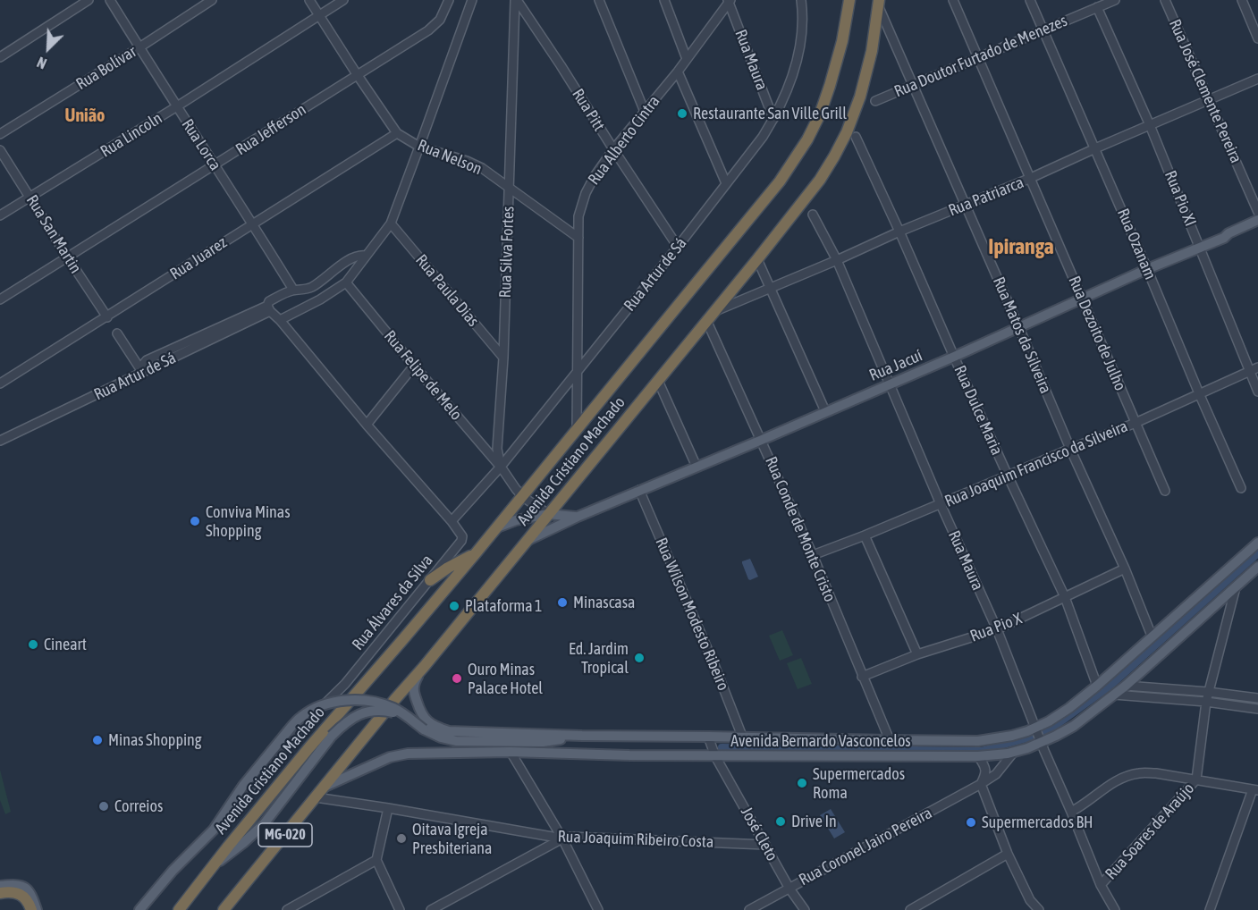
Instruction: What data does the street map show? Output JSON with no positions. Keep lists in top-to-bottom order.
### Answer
{
  "streets": {
    "highway": ["Avenida Cristiano Machado", "MG-020"],
    "main road": ["Rua Jacuí", "Rua Álvares da Silva", "Avenida Bernardo Vasconcelos"],
    "street": [
      "Rua Doutor Furtado de Menezes",
      "Rua Maura",
      "Rua Bolívar",
      "Rua José Clemente Pereira",
      "Rua Pitt",
      "Rua Jefferson",
      "Rua Lincoln",
      "Rua Alberto Cintra",
      "Rua Lorca",
      "Rua Nelson",
      "Rua Patriarca",
      "Rua Pio XI",
      "Rua San Martin",
      "Rua Ozanam",
      "Rua Silva Fortes",
      "Rua Juarez",
      "Rua Artur de Sá",
      "Rua Paula Dias",
      "Rua Dezoito de Julho",
      "Rua Matos da Silveira",
      "Rua Felipe de Melo",
      "Rua Dulce Maria",
      "Rua Joaquim Francisco da Silveira",
      "Rua Conde de Monte Cristo",
      "Rua Wilson Modesto Ribeiro",
      "Rua Pio X",
      "Rua Soares de Araújo",
      "José Cleto",
      "Rua Joaquim Ribeiro Costa",
      "Rua Coronel Jairo Pereira"
    ]
  },
  "crossings": [
    ["Rua Doutor Furtado de Menezes", "Rua Pio XI"],
    ["Rua Doutor Furtado de Menezes", "Rua Ozanam"],
    ["Rua Doutor Furtado de Menezes", "Rua Dezoito de Julho"],
    ["Rua Doutor Furtado de Menezes", "Rua Matos da Silveira"],
    ["Rua Maura", "Rua Alberto Cintra"],
    ["Rua Maura", "Rua Patriarca"],
    ["Rua Maura", "Rua Artur de Sá"],
    ["Rua Maura", "Rua Jacuí"],
    ["Rua Maura", "Rua Joaquim Francisco da Silveira"],
    ["Rua Maura", "Rua Pio X"],
    ["Rua Maura", "Avenida Bernardo Vasconcelos"],
    ["Rua Maura", "Rua Soares de Araújo"],
    ["Rua Bolívar", "Rua Lorca"],
    ["Rua José Clemente Pereira", "Rua Patriarca"],
    ["Rua Pitt", "Rua Alberto Cintra"],
    ["Rua Pitt", "Rua Silva Fortes"],
    ["Rua Pitt", "Rua Artur de Sá"],
    ["Rua Jefferson", "Rua Lorca"],
    ["Rua Jefferson", "Rua Nelson"],
    ["Rua Jefferson", "Rua San Martin"],
    ["Rua Lincoln", "Rua Lorca"],
    ["Rua Lincoln", "Rua Nelson"],
    ["Rua Lincoln", "Rua San Martin"],
    ["Rua Alberto Cintra", "Rua Nelson"],
    ["Rua Alberto Cintra", "Rua Artur de Sá"],
    ["Rua Alberto Cintra", "Avenida Cristiano Machado"],
    ["Rua Lorca", "Rua Juarez"],
    ["Rua Lorca", "Rua Artur de Sá"],
    ["Rua Nelson", "Rua Silva Fortes"],
    ["Rua Nelson", "Rua Juarez"],
    ["Rua Patriarca", "Rua Pio XI"],
    ["Rua Patriarca", "Rua Ozanam"],
    ["Rua Patriarca", "Rua Dezoito de Julho"],
    ["Rua Patriarca", "Rua Matos da Silveira"],
    ["Rua Patriarca", "Rua Dulce Maria"],
    ["Rua Patriarca", "Avenida Cristiano Machado"],
    ["Rua Patriarca", "Rua Conde de Monte Cristo"],
    ["Rua Pio XI", "Rua Jacuí"],
    ["Rua Pio XI", "Rua Joaquim Francisco da Silveira"],
    ["Rua San Martin", "Rua Juarez"],
    ["Rua Ozanam", "Rua Jacuí"],
    ["Rua Ozanam", "Rua Joaquim Francisco da Silveira"],
    ["Rua Silva Fortes", "Rua Artur de Sá"],
    ["Rua Silva Fortes", "Rua Paula Dias"],
    ["Rua Silva Fortes", "Rua Felipe de Melo"],
    ["Rua Silva Fortes", "Avenida Cristiano Machado"],
    ["Rua Artur de Sá", "Rua Felipe de Melo"],
    ["Rua Artur de Sá", "Rua Álvares da Silva"],
    ["Rua Dezoito de Julho", "Rua Jacuí"],
    ["Rua Dezoito de Julho", "Rua Joaquim Francisco da Silveira"],
    ["Rua Matos da Silveira", "Rua Jacuí"],
    ["Rua Matos da Silveira", "Avenida Cristiano Machado"],
    ["Rua Matos da Silveira", "Rua Joaquim Francisco da Silveira"],
    ["Rua Matos da Silveira", "Rua Pio X"],
    ["Rua Matos da Silveira", "Avenida Bernardo Vasconcelos"],
    ["Rua Jacuí", "Rua Dulce Maria"],
    ["Rua Jacuí", "Avenida Cristiano Machado"],
    ["Rua Jacuí", "Rua Conde de Monte Cristo"],
    ["Rua Jacuí", "Rua Wilson Modesto Ribeiro"],
    ["Rua Dulce Maria", "Rua Joaquim Francisco da Silveira"],
    ["Rua Dulce Maria", "Rua Pio X"],
    ["Rua Dulce Maria", "Avenida Bernardo Vasconcelos"],
    ["Avenida Cristiano Machado", "Rua Conde de Monte Cristo"],
    ["Avenida Cristiano Machado", "Rua Álvares da Silva"],
    ["Avenida Cristiano Machado", "Avenida Bernardo Vasconcelos"],
    ["Avenida Cristiano Machado", "Rua Joaquim Ribeiro Costa"],
    ["Rua Joaquim Francisco da Silveira", "Rua Conde de Monte Cristo"],
    ["Rua Conde de Monte Cristo", "Rua Pio X"],
    ["Rua Conde de Monte Cristo", "Avenida Bernardo Vasconcelos"],
    ["Rua Wilson Modesto Ribeiro", "Avenida Bernardo Vasconcelos"],
    ["Avenida Bernardo Vasconcelos", "Rua Soares de Araújo"],
    ["Avenida Bernardo Vasconcelos", "José Cleto"],
    ["Avenida Bernardo Vasconcelos", "Rua Coronel Jairo Pereira"],
    ["José Cleto", "Rua Joaquim Ribeiro Costa"],
    ["José Cleto", "Rua Coronel Jairo Pereira"]
  ],
  "districts": ["União", "Ipiranga"],
  "places": [
    "Restaurante San Ville Grill",
    "Conviva Minas Shopping",
    "Minascasa",
    "Plataforma 1",
    "Cineart",
    "Ed. Jardim Tropical",
    "Ouro Minas Palace Hotel",
    "Minas Shopping",
    "Supermercados Roma",
    "Correios",
    "Drive In",
    "Supermercados BH",
    "Oitava Igreja Presbiteriana"
  ],
  "north": "bottom left"
}
